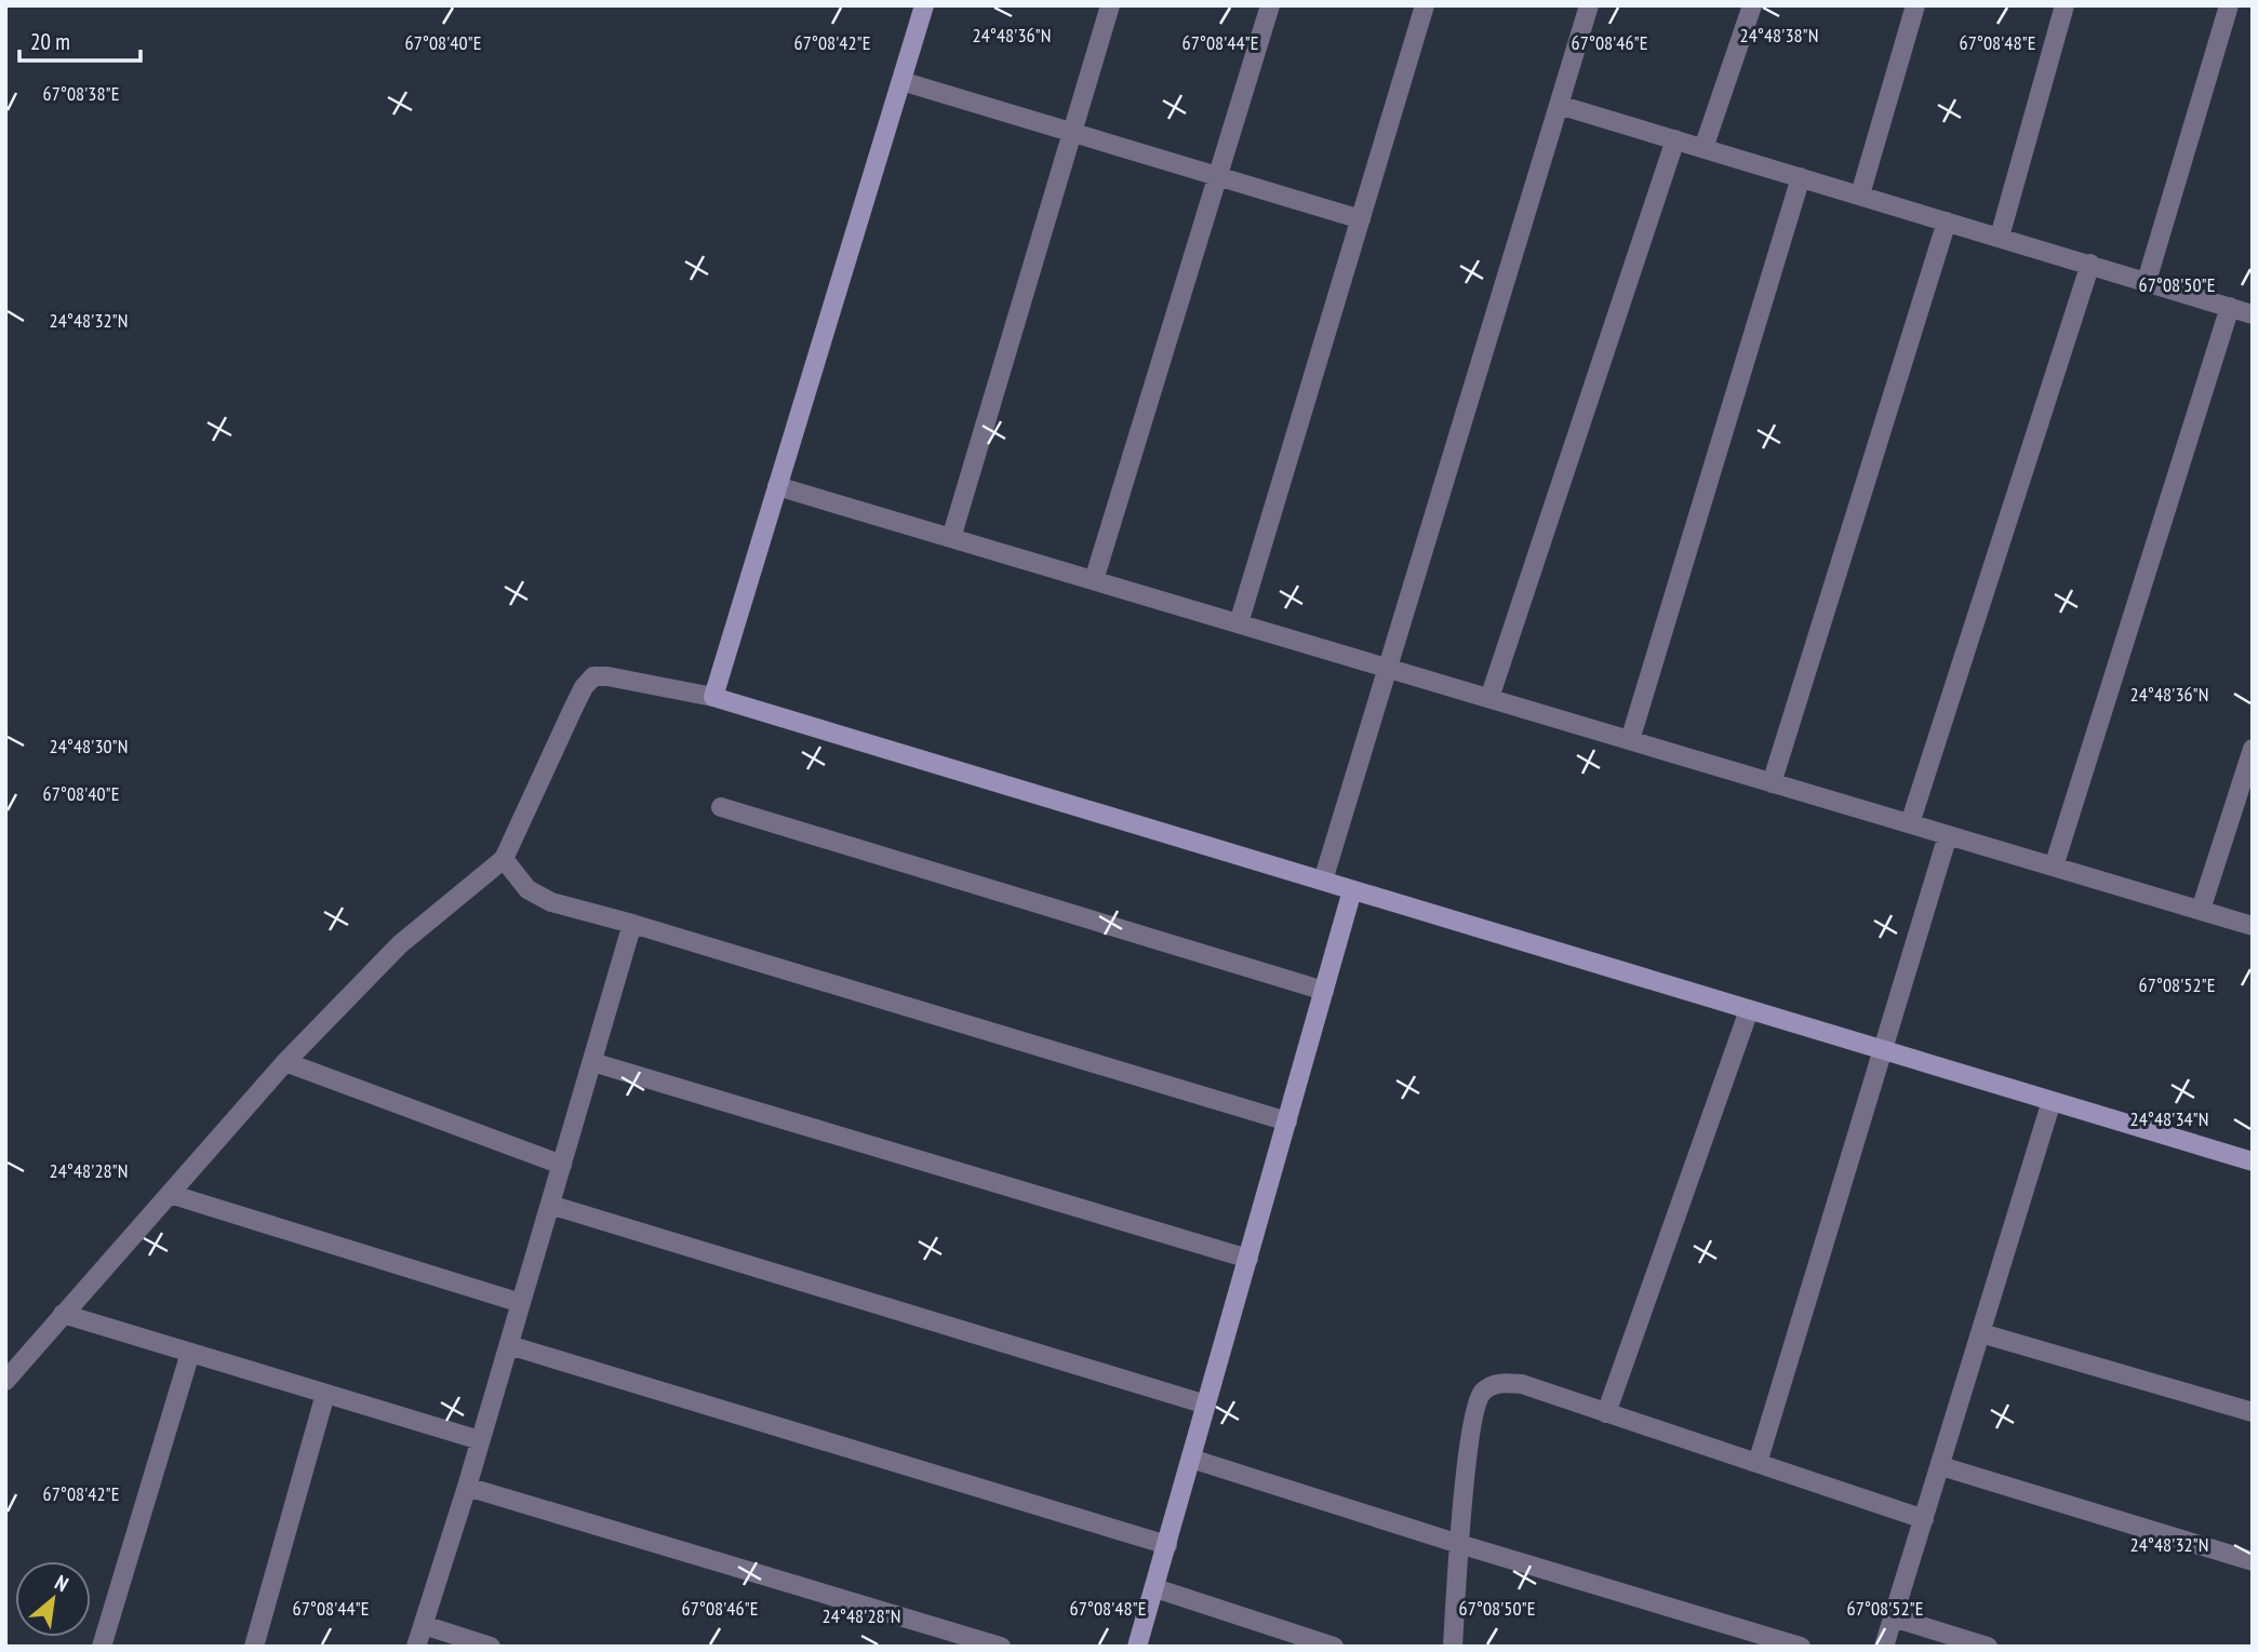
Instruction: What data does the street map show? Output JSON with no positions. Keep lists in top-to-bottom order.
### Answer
{
  "scale_bar": "20 m",
  "north": "top right",
  "coordinates": [
    "24°48'36\"N",
    "24°48'38\"N",
    "67°08'40\"E",
    "67°08'42\"E",
    "67°08'44\"E",
    "67°08'46\"E",
    "67°08'48\"E",
    "67°08'38\"E",
    "67°08'50\"E",
    "24°48'32\"N",
    "24°48'30\"N",
    "67°08'52\"E",
    "24°48'34\"N",
    "24°48'28\"N"
  ]
}
